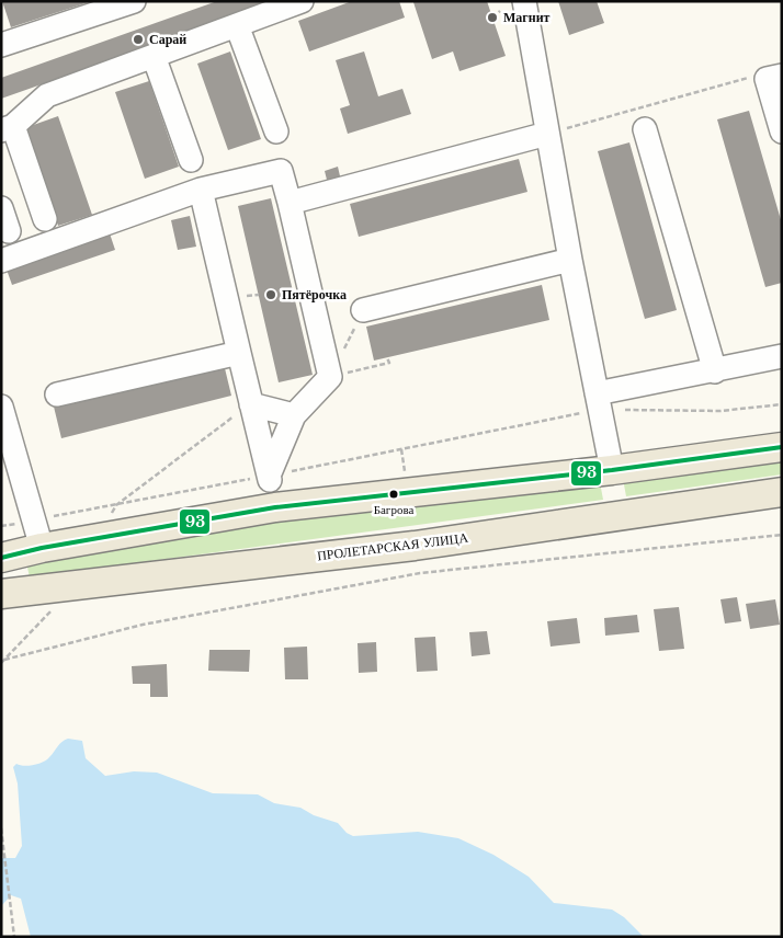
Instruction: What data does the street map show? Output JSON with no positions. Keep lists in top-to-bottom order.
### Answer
{
  "streets": {
    "main road": ["ПРОЛЕТАРСКАЯ УЛИЦА"]
  },
  "places": [
    "Магнит",
    "Сарай",
    "Пятёрочка",
    "Багрова"
  ],
  "lines": ["transit line 93"]
}
